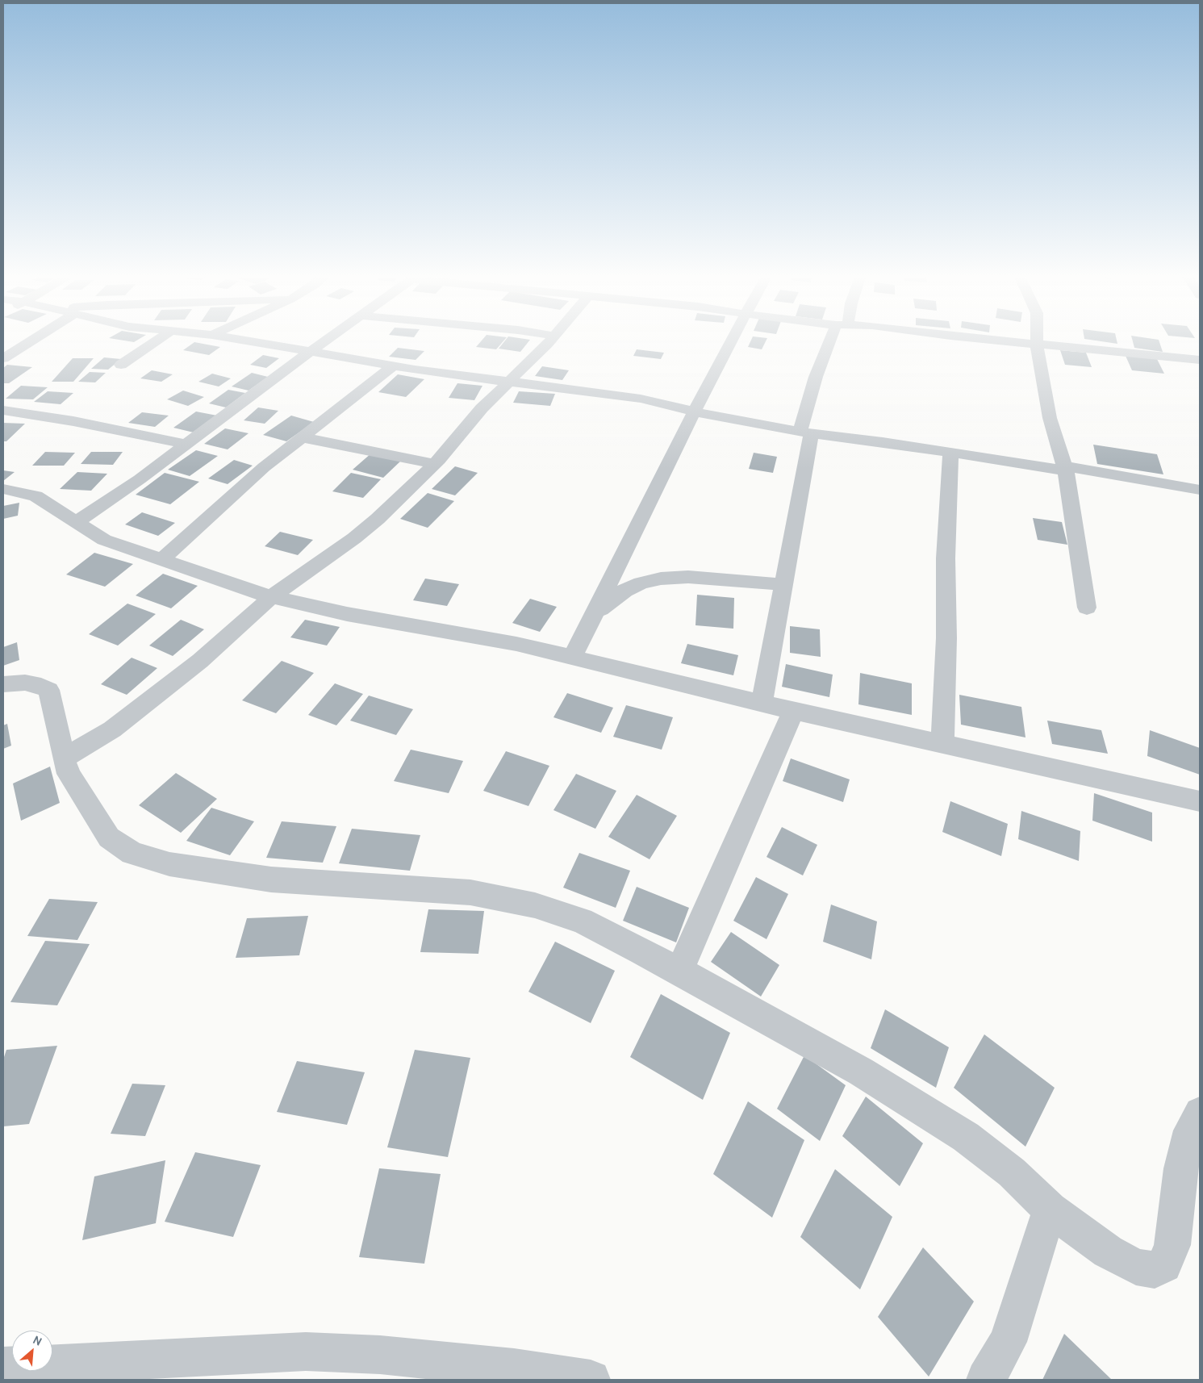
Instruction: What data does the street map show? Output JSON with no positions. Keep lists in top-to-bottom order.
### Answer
{
  "north": "top right"
}
